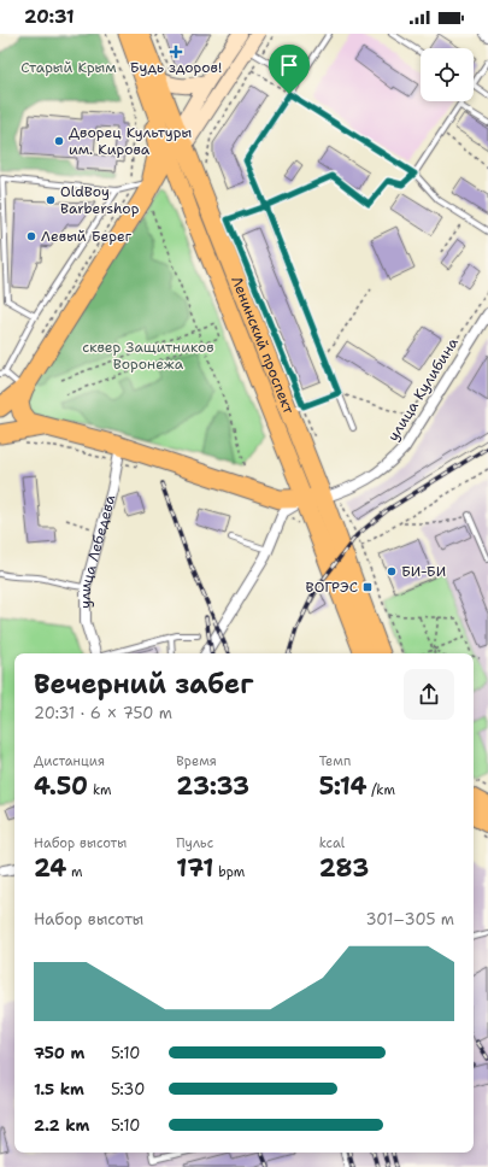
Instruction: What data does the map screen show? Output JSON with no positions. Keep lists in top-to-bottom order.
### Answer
{
  "streets": {
    "highway": ["Ленинский проспект"],
    "street": ["улица Кулибина", "улица Лебедева"]
  },
  "crossings": [
    ["Ленинский проспект", "улица Кулибина"]
  ],
  "parks": ["Старый Крым", "сквер Защитников Воронежа"],
  "places": {
    "health": ["Будь здоров!"],
    "other": [
      "Дворец Культуры им. Кирова",
      "OldBoy Barbershop",
      "Левый Берег",
      "БИ-БИ"
    ],
    "transit": ["ВОГРЭС"]
  },
  "page": {
    "status": "20:31",
    "heading": ["Вечерний забег", "20:31 · 6 × 750 m"],
    "stats": [
      ["Дистанция", "4.50 km"],
      ["Время", "23:33"],
      ["Темп", "5:14 /km"],
      ["Набор высоты", "24 m"],
      ["Пульс", "171 bpm"],
      ["kcal", "283"]
    ],
    "chart": ["Набор высоты", "301–305 m"],
    "list": [
      {
        "name": "750 m",
        "note": "5:10"
      },
      {
        "name": "1.5 km",
        "note": "5:30"
      },
      {
        "name": "2.2 km",
        "note": "5:10"
      }
    ]
  }
}
